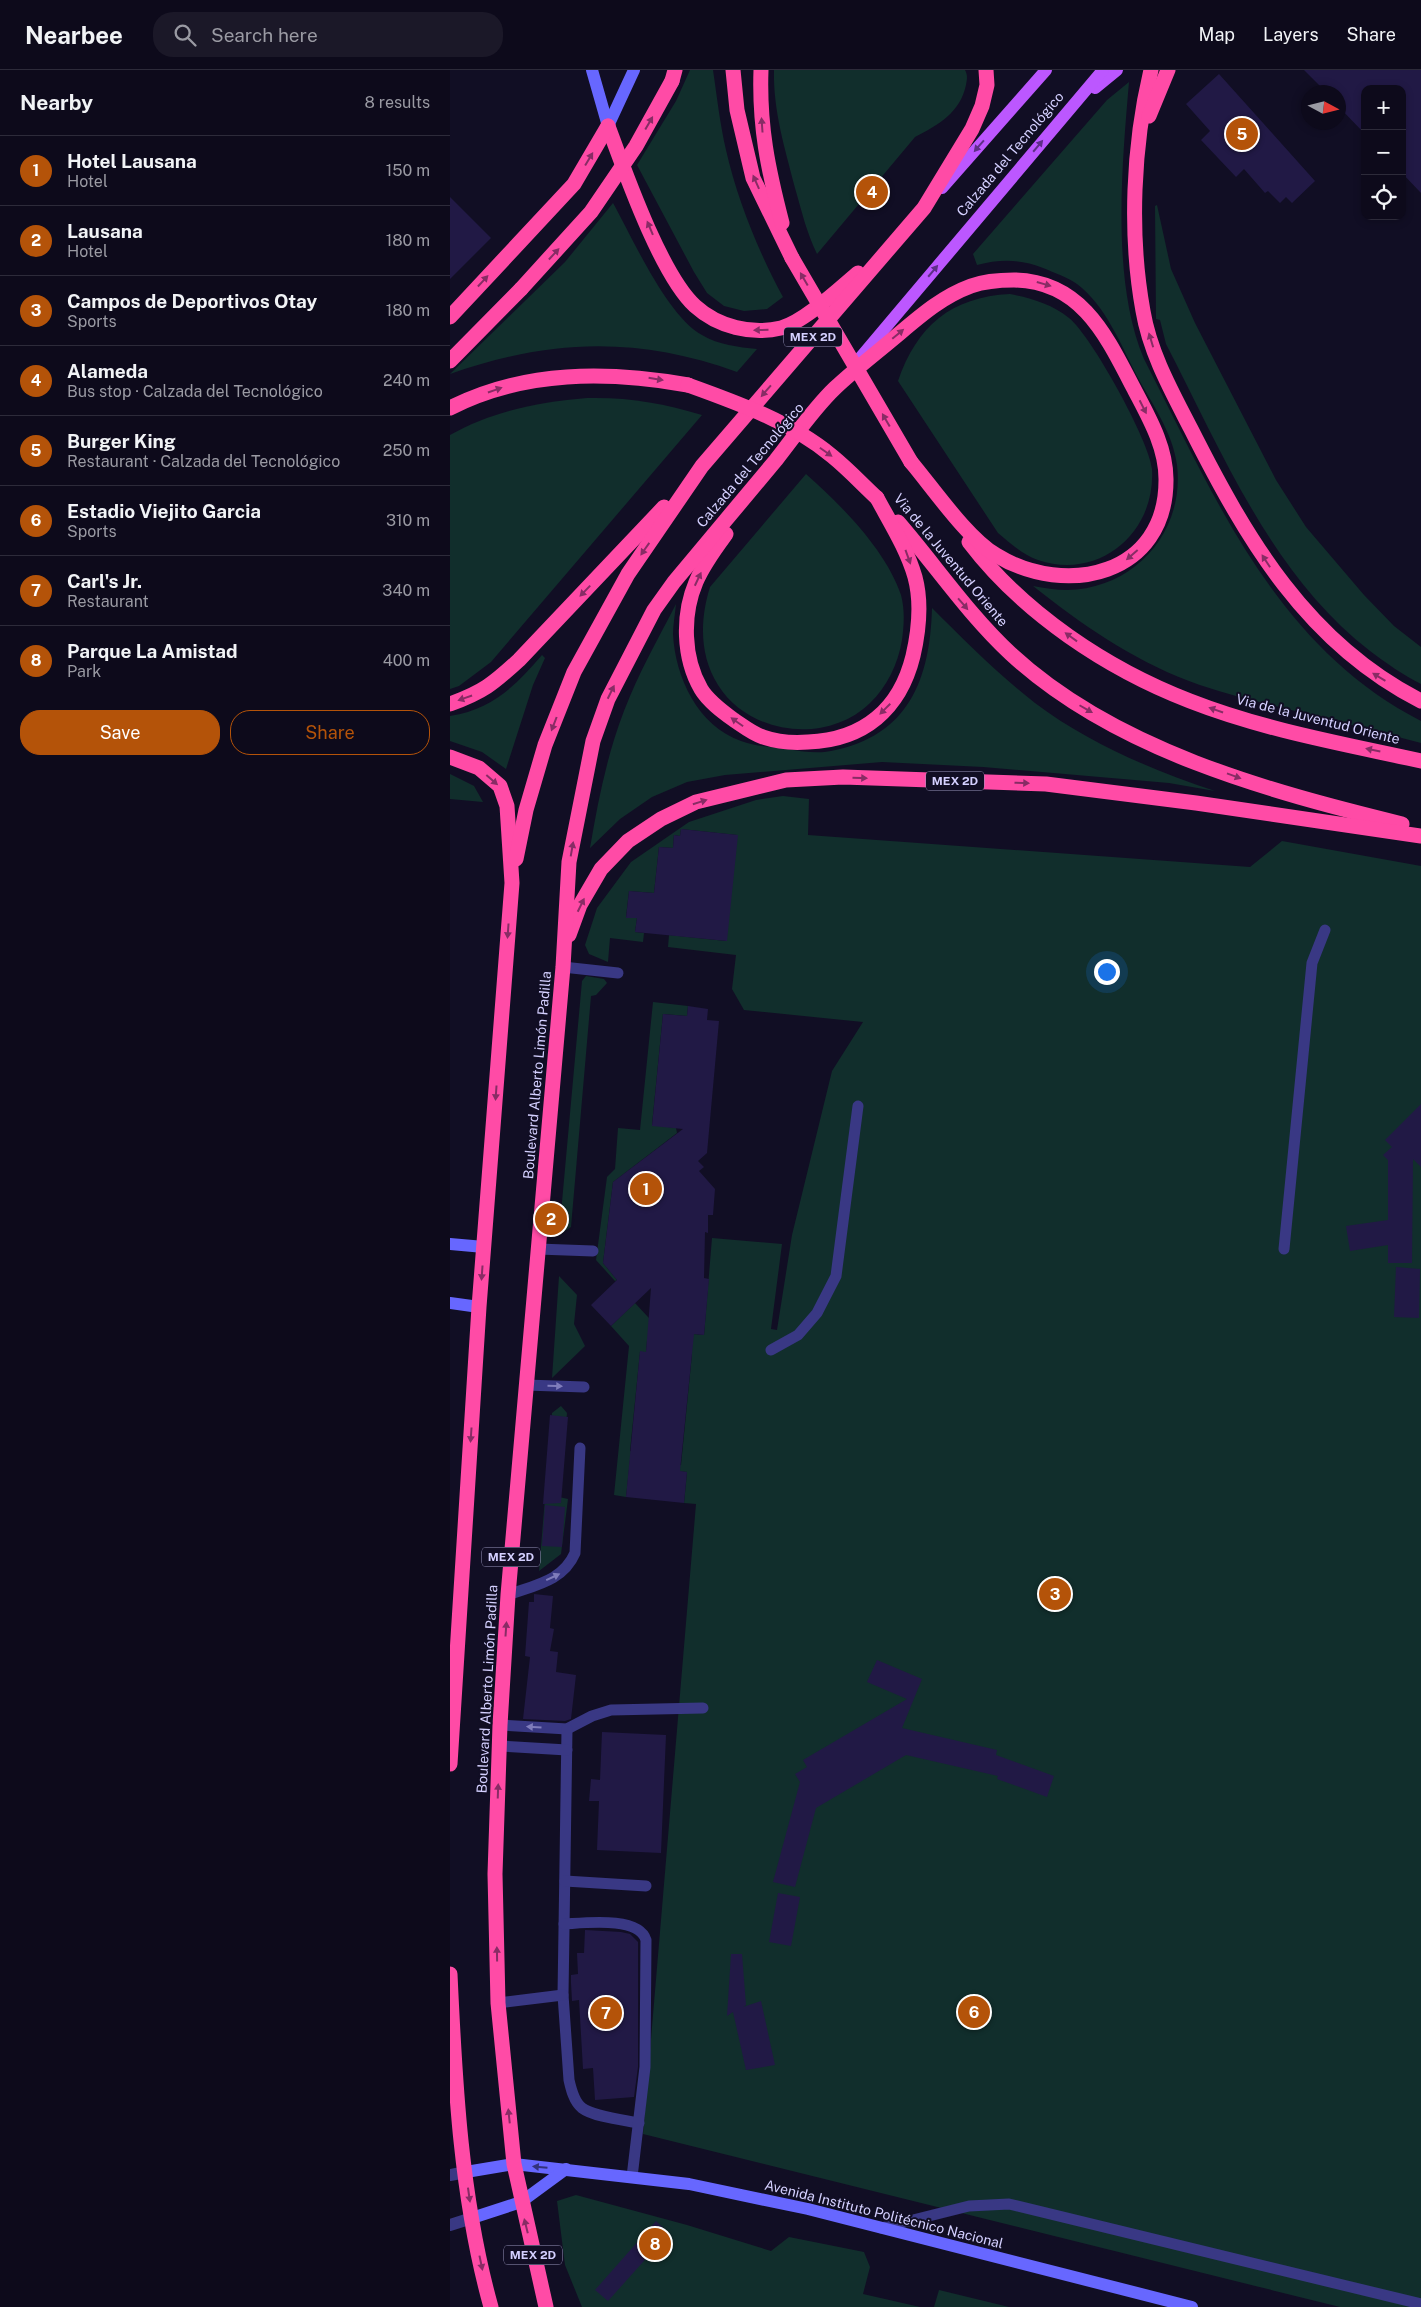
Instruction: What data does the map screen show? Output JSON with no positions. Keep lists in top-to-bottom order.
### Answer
{
  "streets": {
    "highway": [
      "Calzada del Tecnológico",
      "MEX 2D",
      "Via de la Juventud Oriente",
      "Boulevard Alberto Limón Padilla"
    ],
    "street": ["Avenida Instituto Politécnico Nacional"]
  },
  "crossings": [
    ["Calzada del Tecnológico", "MEX 2D"],
    ["Calzada del Tecnológico", "Boulevard Alberto Limón Padilla"],
    ["MEX 2D", "Via de la Juventud Oriente"],
    ["MEX 2D", "Boulevard Alberto Limón Padilla"],
    ["Boulevard Alberto Limón Padilla", "Avenida Instituto Politécnico Nacional"]
  ],
  "north": "right",
  "page": {
    "header": "Nearbee",
    "search": "Search here",
    "nav": ["Map", "Layers", "Share"],
    "heading": ["Nearby", "8 results"],
    "map_buttons": ["+", "−"],
    "pins": [
      "5",
      "4",
      "1",
      "2",
      "3",
      "6",
      "7",
      "8"
    ],
    "list": [
      {
        "mark": "1",
        "name": "Hotel Lausana",
        "note": "Hotel",
        "value": "150 m"
      },
      {
        "mark": "2",
        "name": "Lausana",
        "note": "Hotel",
        "value": "180 m"
      },
      {
        "mark": "3",
        "name": "Campos de Deportivos Otay",
        "note": "Sports",
        "value": "180 m"
      },
      {
        "mark": "4",
        "name": "Alameda",
        "note": "Bus stop · Calzada del Tecnológico",
        "value": "240 m"
      },
      {
        "mark": "5",
        "name": "Burger King",
        "note": "Restaurant · Calzada del Tecnológico",
        "value": "250 m"
      },
      {
        "mark": "6",
        "name": "Estadio Viejito Garcia",
        "note": "Sports",
        "value": "310 m"
      },
      {
        "mark": "7",
        "name": "Carl's Jr.",
        "note": "Restaurant",
        "value": "340 m"
      },
      {
        "mark": "8",
        "name": "Parque La Amistad",
        "note": "Park",
        "value": "400 m"
      }
    ],
    "buttons": ["Save", "Share"]
  }
}
